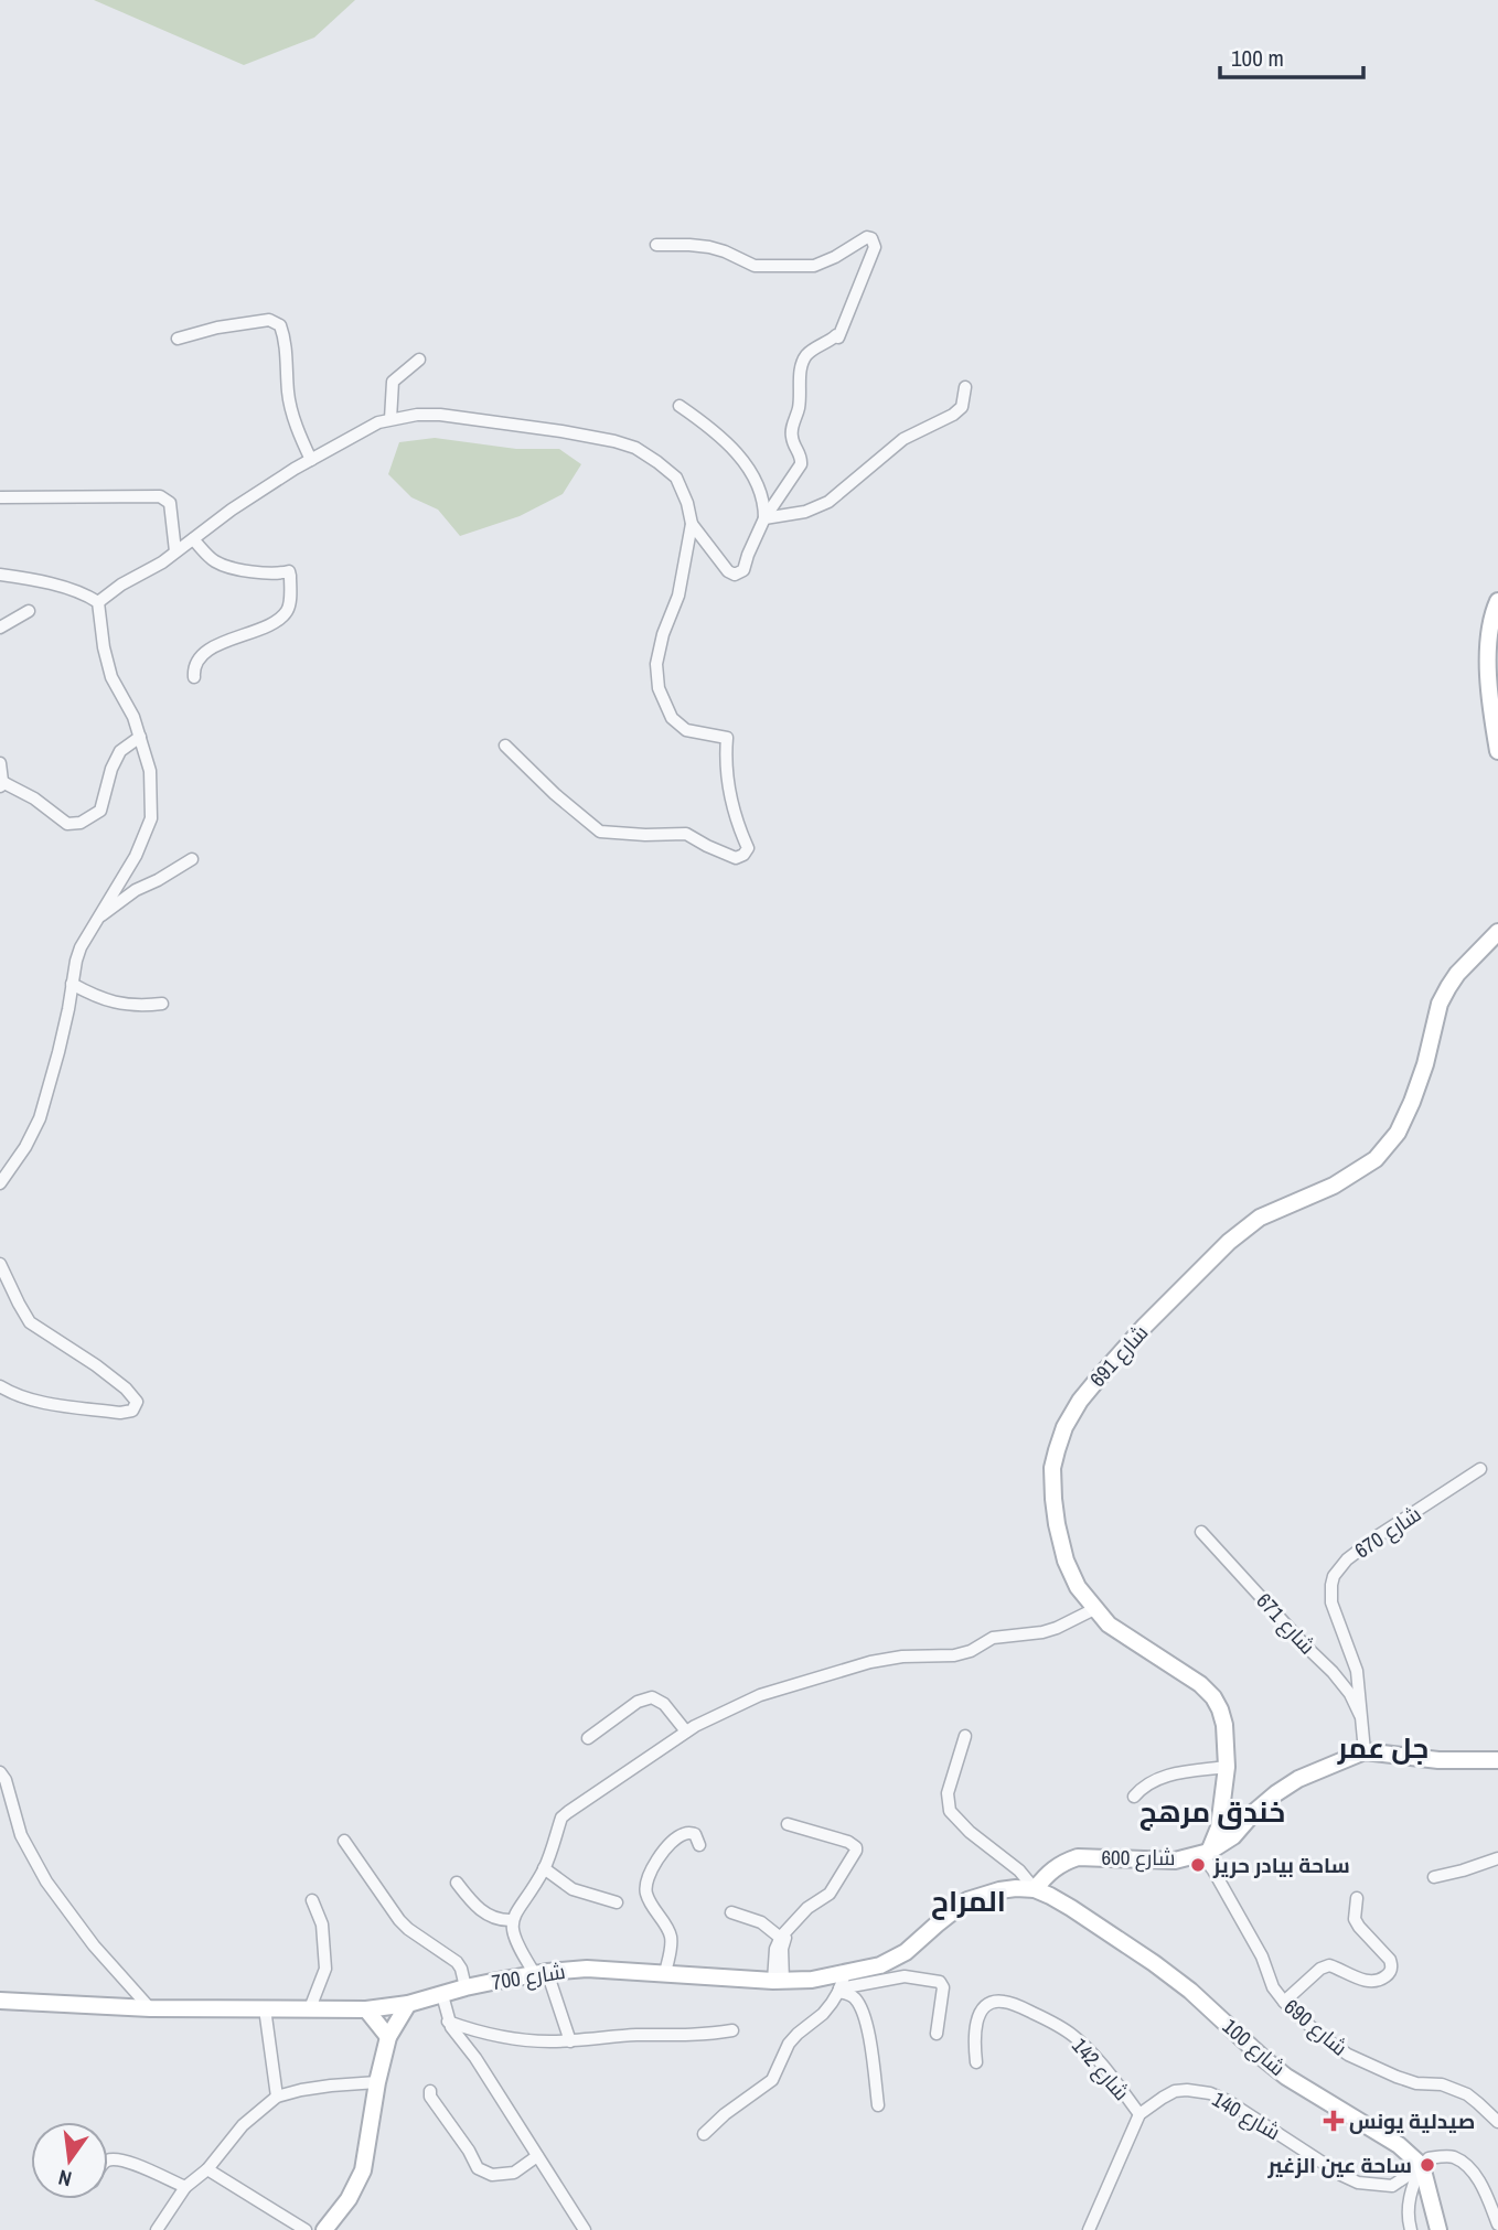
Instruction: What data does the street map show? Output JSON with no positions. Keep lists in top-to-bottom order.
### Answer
{
  "streets": {
    "main road": [
      "شارع 691",
      "شارع 600",
      "شارع 700",
      "شارع 100"
    ],
    "street": [
      "شارع 670",
      "شارع 671",
      "شارع 690",
      "شارع 142",
      "شارع 140"
    ]
  },
  "crossings": [
    ["شارع 691", "شارع 600"],
    ["شارع 691", "شارع 690"],
    ["شارع 670", "شارع 671"],
    ["شارع 670", "شارع 600"],
    ["شارع 600", "شارع 700"],
    ["شارع 600", "شارع 690"],
    ["شارع 600", "شارع 100"],
    ["شارع 700", "شارع 100"],
    ["شارع 100", "شارع 140"],
    ["شارع 142", "شارع 140"]
  ],
  "districts": ["جل عمر", "خندق مرهج", "المراح"],
  "places": {
    "other": ["ساحة بيادر حريز", "ساحة عين الزغير"],
    "health": ["صيدلية يونس"]
  },
  "scale_bar": "100 m",
  "north": "bottom"
}
